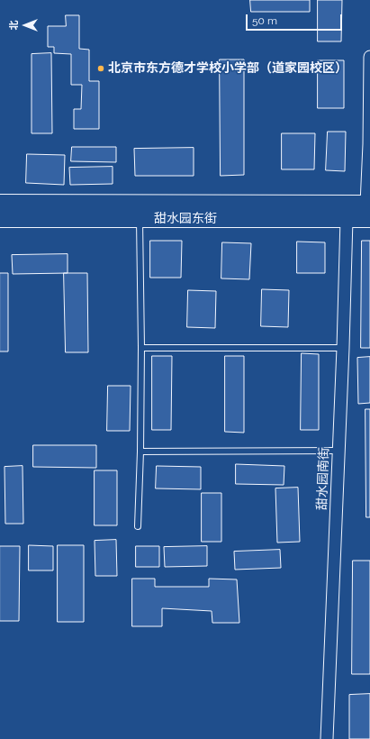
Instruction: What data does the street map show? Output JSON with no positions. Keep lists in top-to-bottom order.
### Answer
{
  "streets": {
    "street": ["甜水园东街", "甜水园南街"]
  },
  "crossings": [
    ["甜水园东街", "甜水园南街"]
  ],
  "places": ["北京市东方德才学校小学部（道家园校区）"],
  "scale_bar": "50 m",
  "north": "left"
}
